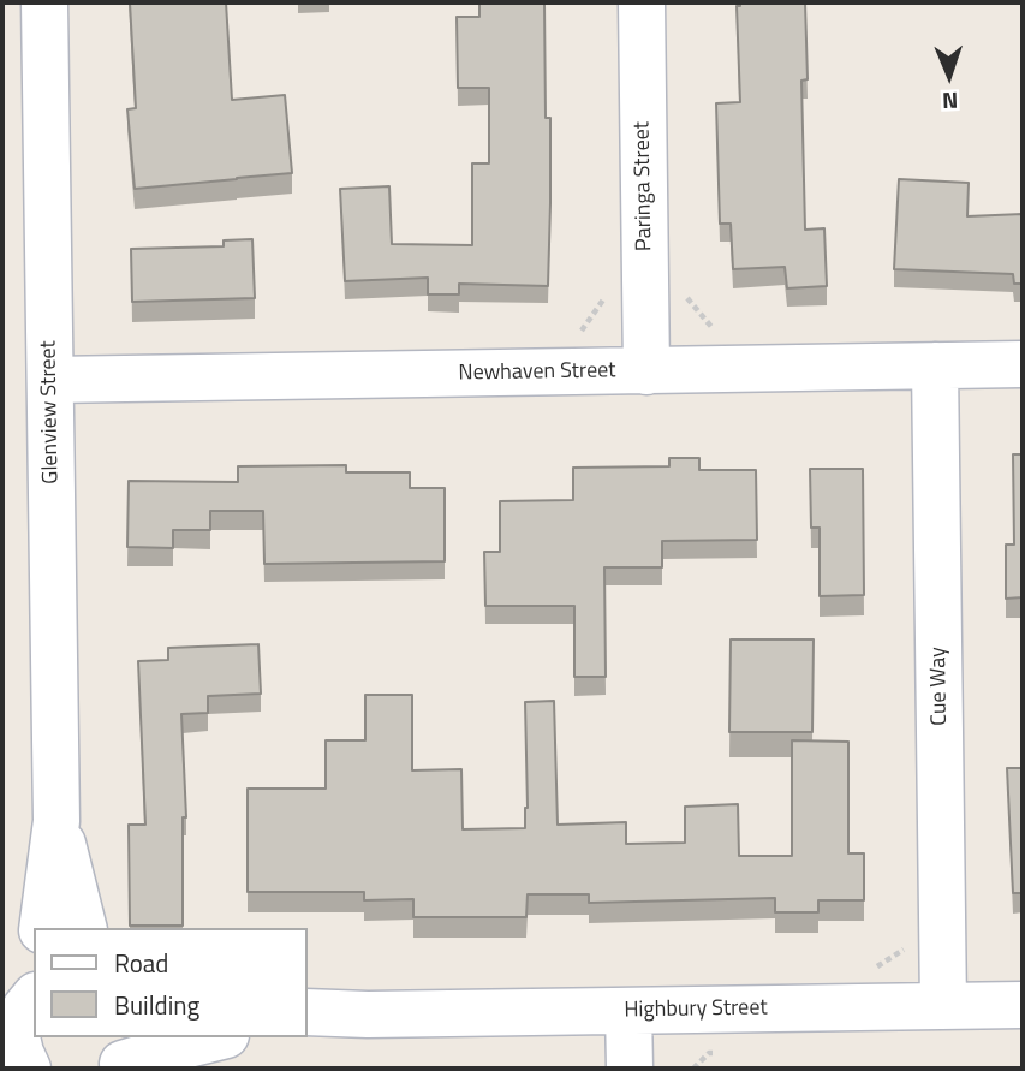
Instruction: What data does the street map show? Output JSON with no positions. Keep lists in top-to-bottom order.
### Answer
{
  "streets": {
    "street": [
      "Paringa Street",
      "Newhaven Street",
      "Glenview Street",
      "Cue Way",
      "Highbury Street"
    ]
  },
  "crossings": [
    ["Paringa Street", "Newhaven Street"],
    ["Newhaven Street", "Glenview Street"],
    ["Newhaven Street", "Cue Way"],
    ["Cue Way", "Highbury Street"]
  ],
  "legend": ["Road", "Building"],
  "north": "bottom"
}
